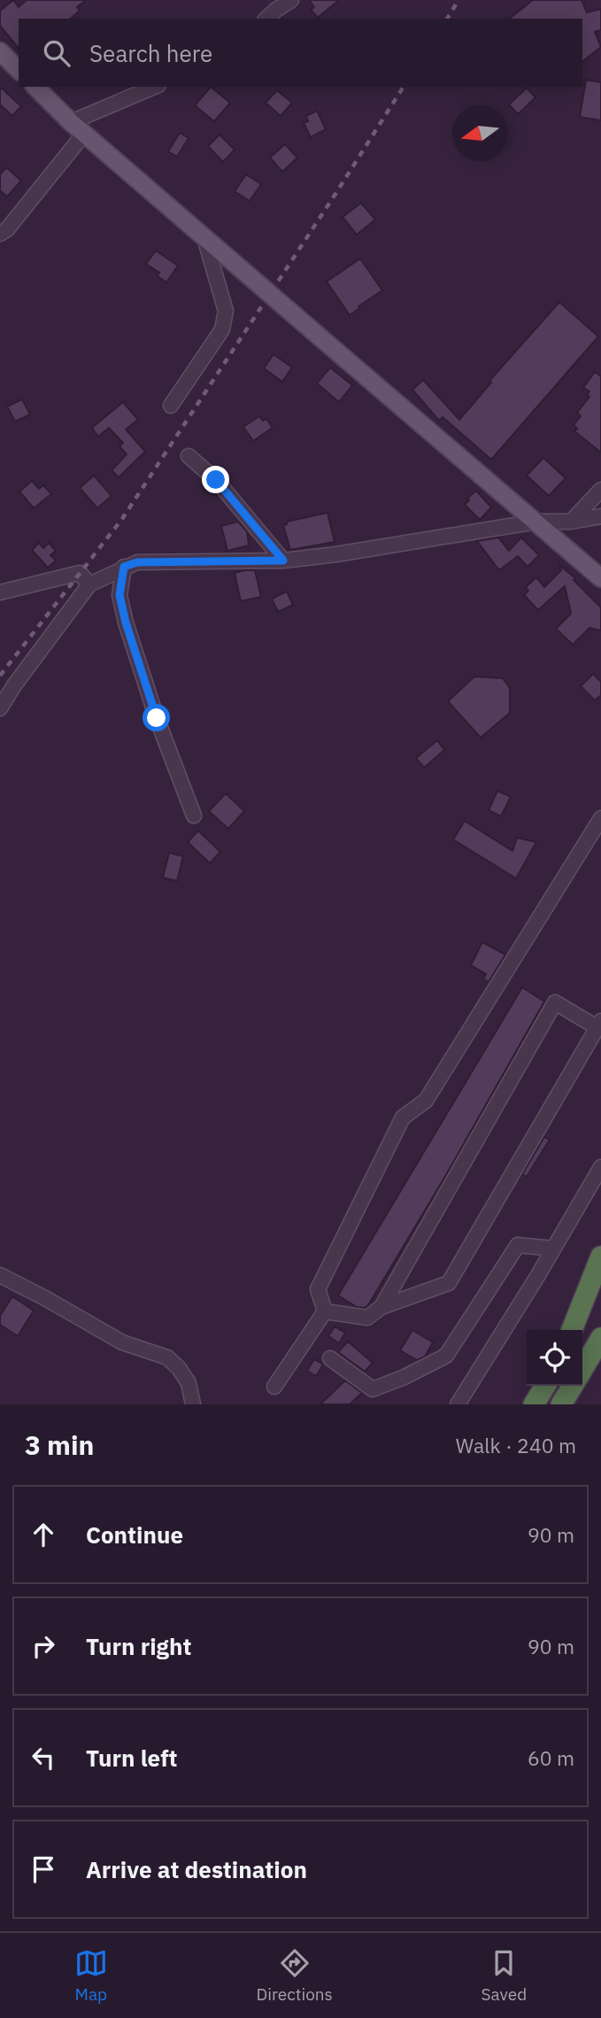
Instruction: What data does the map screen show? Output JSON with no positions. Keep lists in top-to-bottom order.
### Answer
{
  "north": "left",
  "page": {
    "search": "Search here",
    "heading": ["3 min", "Walk · 240 m"],
    "list": [
      ["Continue", "90 m"],
      ["Turn right", "90 m"],
      ["Turn left", "60 m"],
      "Arrive at destination"
    ],
    "nav": ["Map", "Directions", "Saved"]
  }
}
